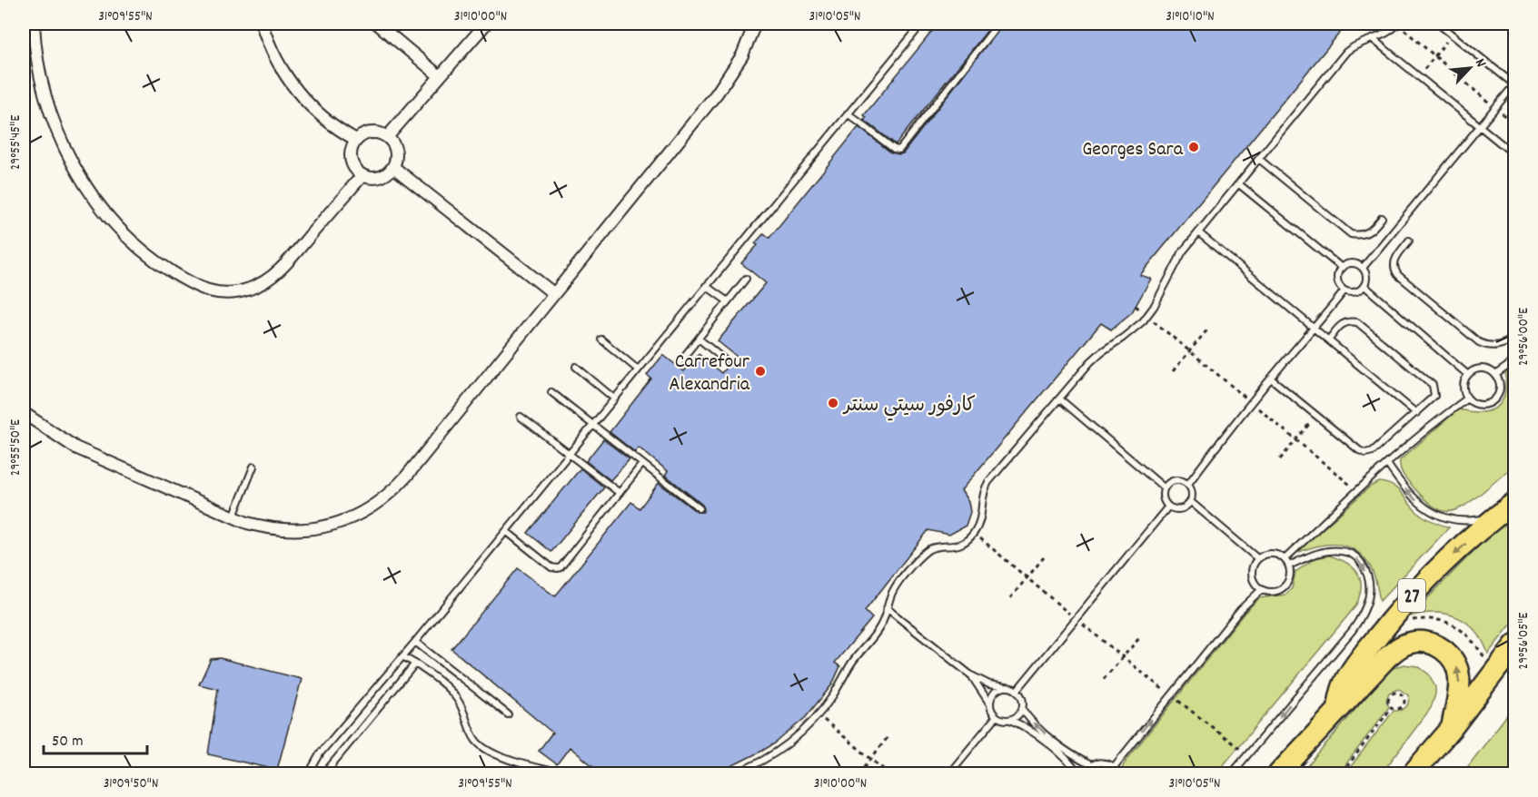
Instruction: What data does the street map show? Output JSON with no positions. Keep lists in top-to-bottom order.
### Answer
{
  "streets": {
    "highway": ["27"]
  },
  "places": ["Georges Sara", "Carrefour Alexandria", "كارفور سيتي سنتر"],
  "scale_bar": "50 m",
  "north": "top right",
  "coordinates": [
    "31°09'55\"N",
    "31°10'00\"N",
    "31°10'05\"N",
    "31°10'10\"N",
    "29°55'45\"E",
    "29°56'00\"E",
    "29°55'50\"E",
    "29°56'05\"E",
    "31°09'50\"N"
  ]
}
